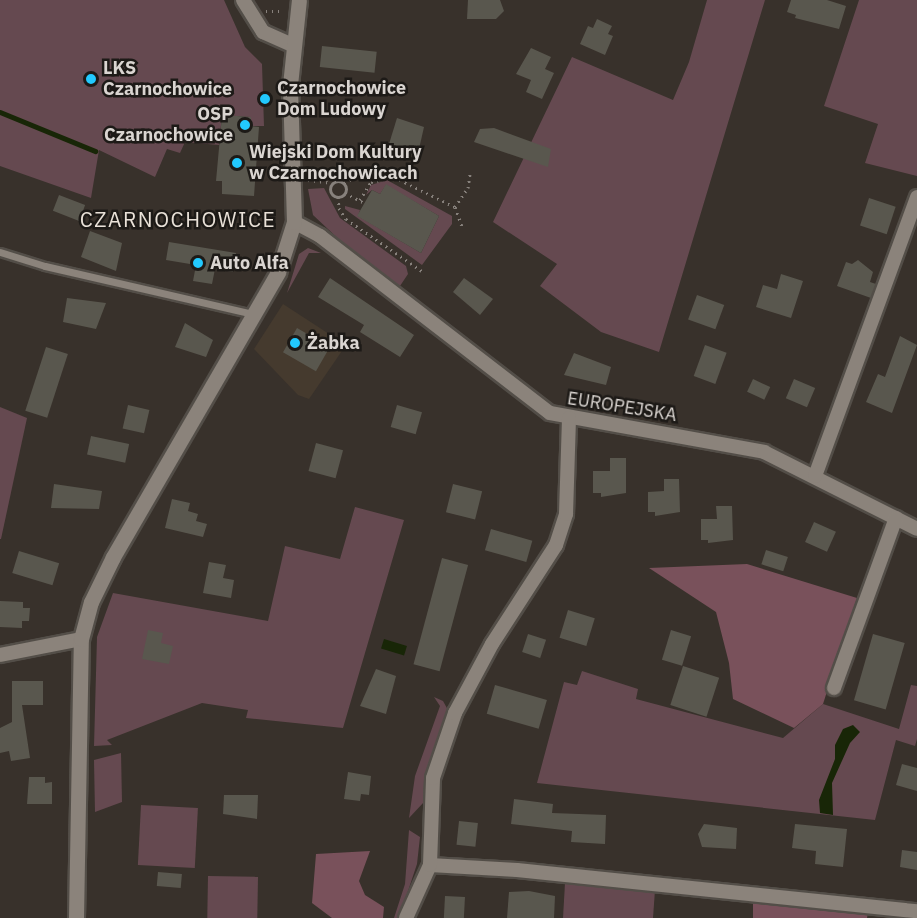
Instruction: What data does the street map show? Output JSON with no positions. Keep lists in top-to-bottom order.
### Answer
{
  "streets": {
    "street": ["EUROPEJSKA"]
  },
  "districts": ["CZARNOCHOWICE"],
  "places": [
    "LKS Czarnochowice",
    "Czarnochowice Dom Ludowy",
    "OSP Czarnochowice",
    "Wiejski Dom Kultury w Czarnochowicach",
    "Auto Alfa",
    "Żabka"
  ]
}
